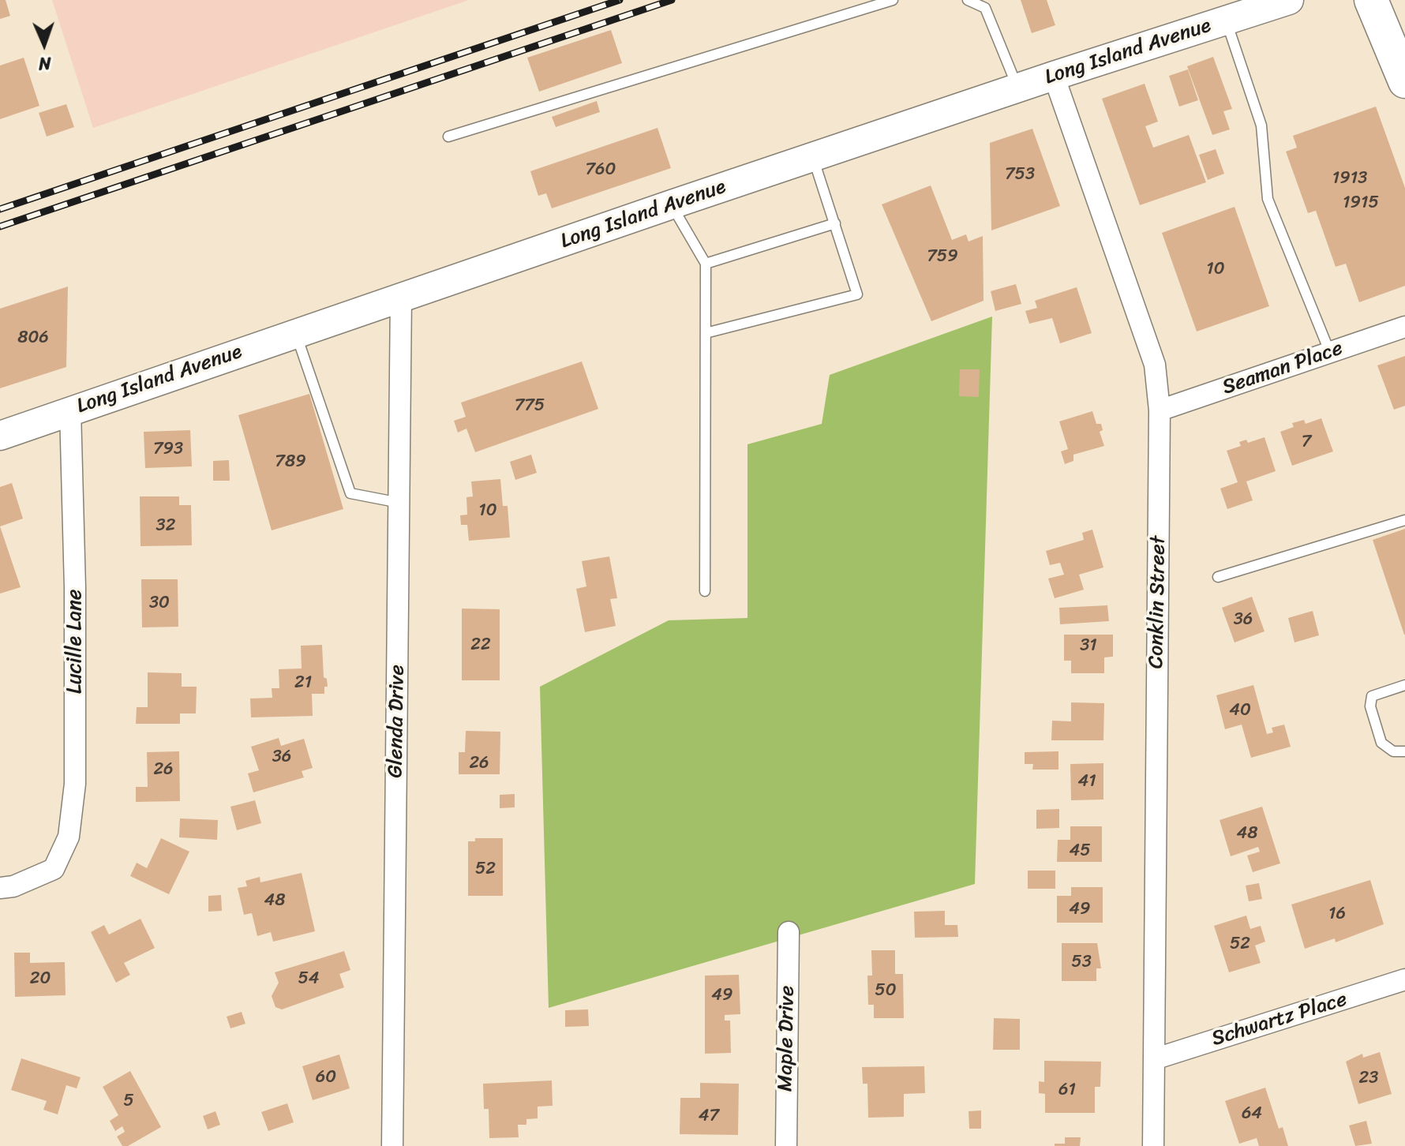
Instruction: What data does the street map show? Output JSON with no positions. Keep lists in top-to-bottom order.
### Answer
{
  "streets": {
    "street": [
      "Long Island Avenue",
      "Seaman Place",
      "Conklin Street",
      "Lucille Lane",
      "Glenda Drive",
      "Schwartz Place",
      "Maple Drive"
    ]
  },
  "crossings": [
    ["Long Island Avenue", "Conklin Street"],
    ["Long Island Avenue", "Lucille Lane"],
    ["Long Island Avenue", "Glenda Drive"],
    ["Seaman Place", "Conklin Street"],
    ["Conklin Street", "Schwartz Place"]
  ],
  "house_numbers": [
    "760",
    "753",
    "1913",
    "1915",
    "759",
    "10",
    "806",
    "775",
    "7",
    "793",
    "789",
    "10",
    "32",
    "30",
    "36",
    "22",
    "31",
    "21",
    "40",
    "36",
    "26",
    "26",
    "41",
    "48",
    "45",
    "52",
    "48",
    "49",
    "16",
    "52",
    "53",
    "20",
    "54",
    "50",
    "49",
    "60",
    "23",
    "61",
    "5",
    "64",
    "47"
  ],
  "north": "bottom"
}
